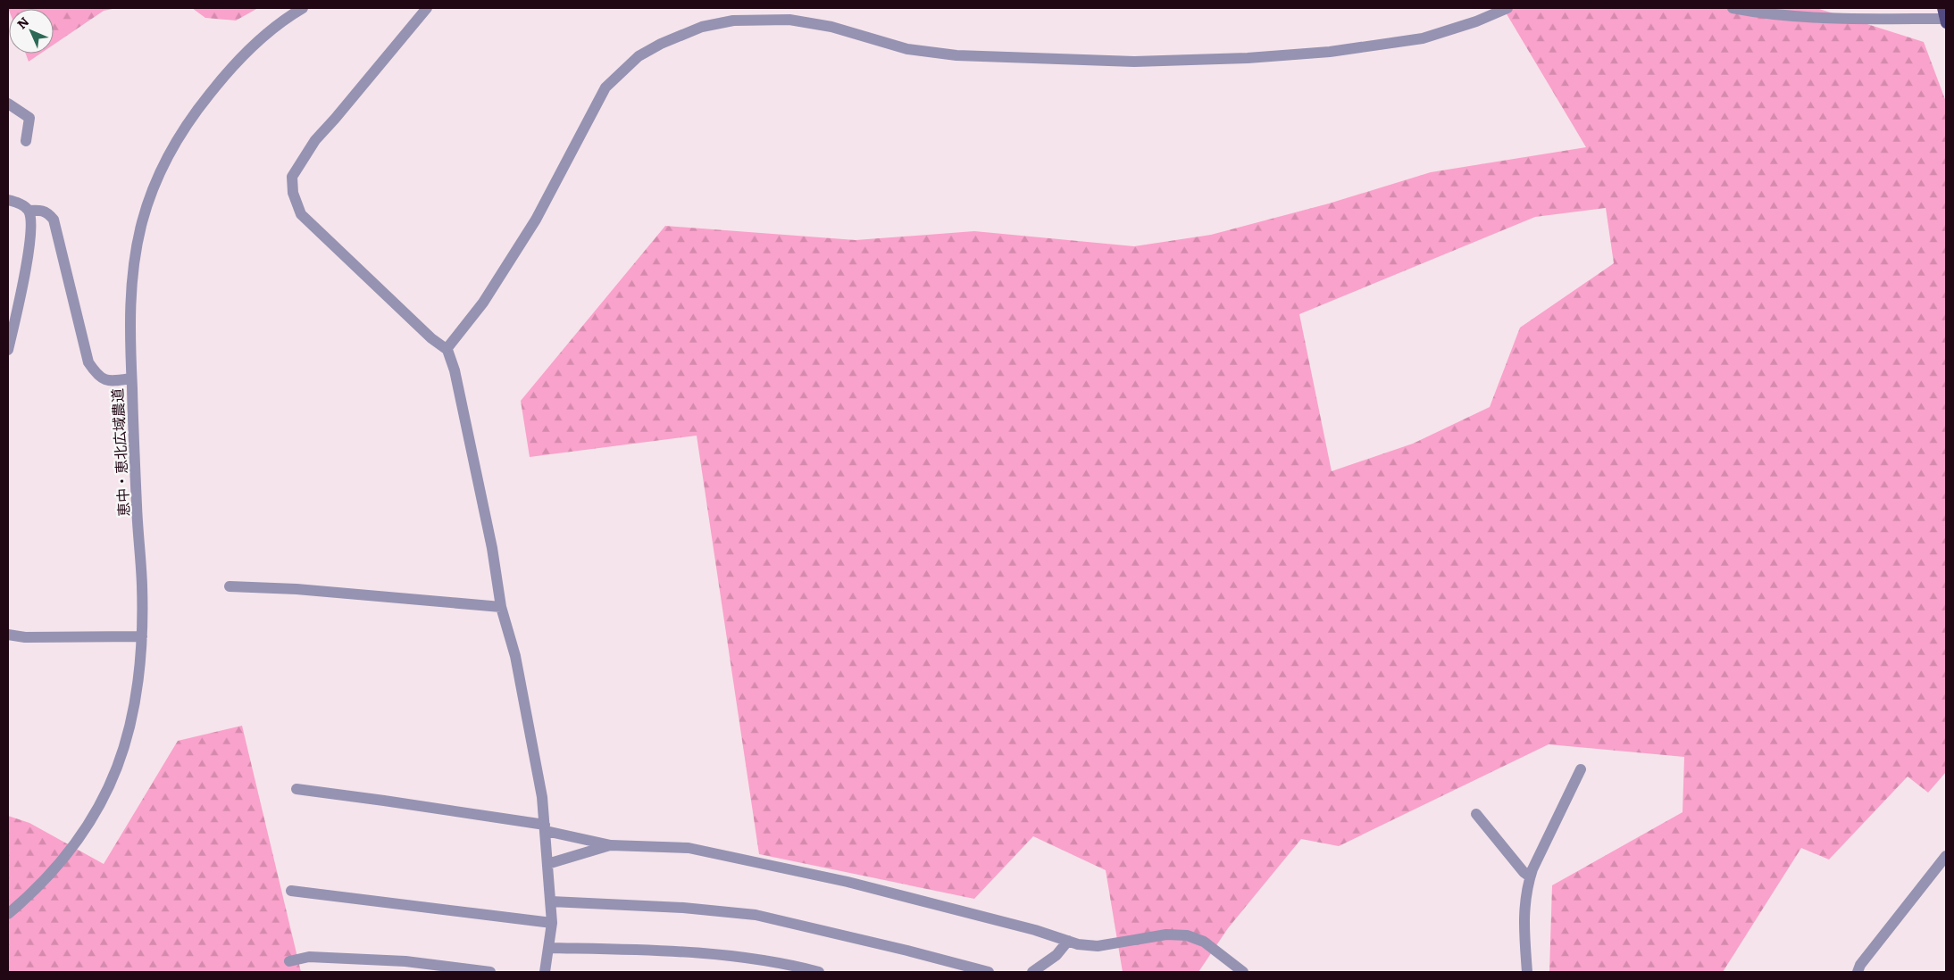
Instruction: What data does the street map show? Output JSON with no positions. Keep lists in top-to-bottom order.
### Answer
{
  "streets": {
    "street": ["恵中・恵北広域農道"]
  },
  "north": "top left"
}
